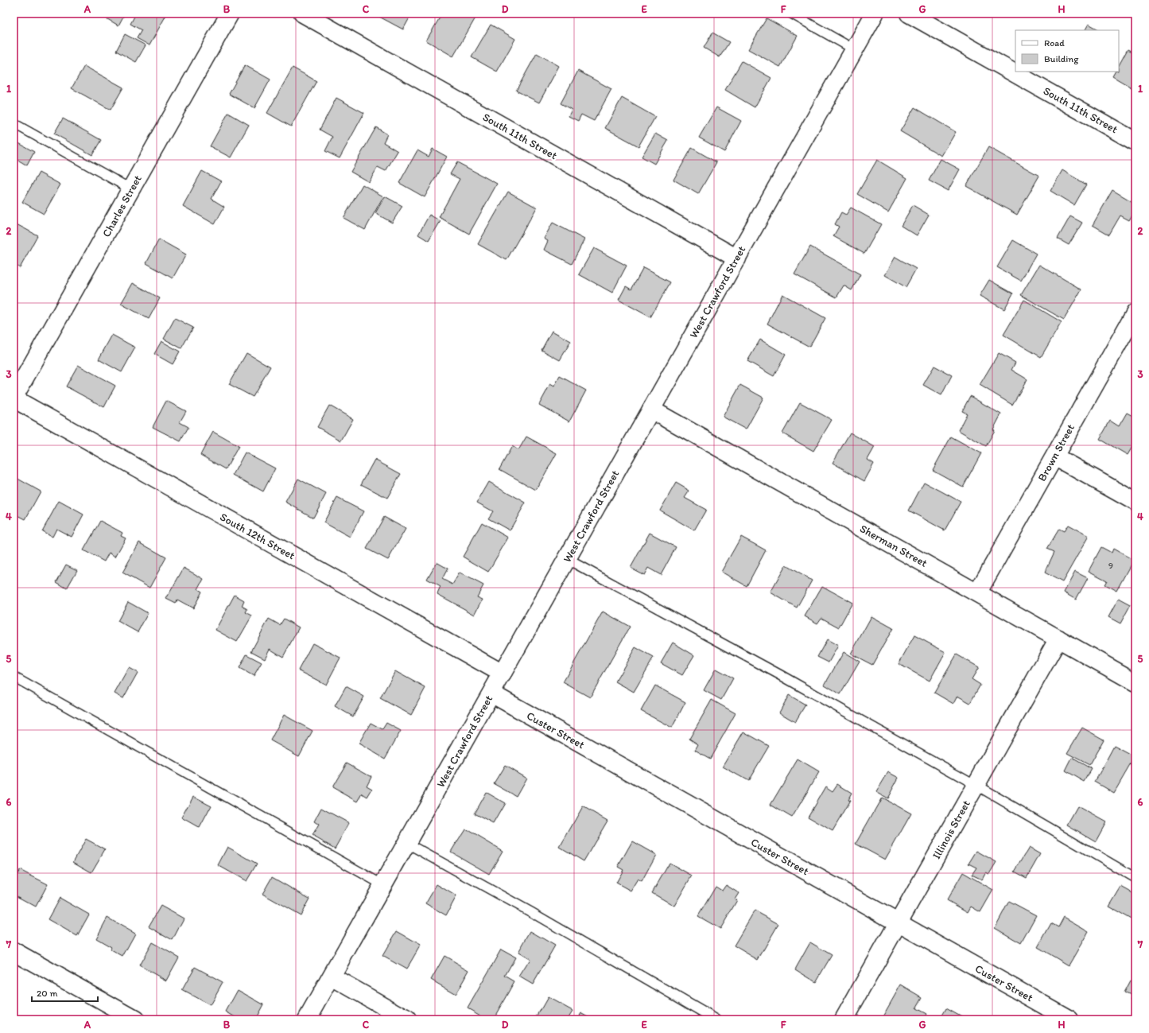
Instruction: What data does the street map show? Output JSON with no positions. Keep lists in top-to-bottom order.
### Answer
{
  "streets": {
    "street": [
      "South 11th Street",
      "Charles Street",
      "West Crawford Street",
      "Brown Street",
      "South 12th Street",
      "Sherman Street",
      "Custer Street",
      "Illinois Street"
    ]
  },
  "crossings": [
    ["South 11th Street", "West Crawford Street"],
    ["Charles Street", "South 12th Street"],
    ["West Crawford Street", "South 12th Street"],
    ["West Crawford Street", "Sherman Street"],
    ["West Crawford Street", "Custer Street"],
    ["Brown Street", "Sherman Street"],
    ["Sherman Street", "Illinois Street"],
    ["Custer Street", "Illinois Street"]
  ],
  "house_numbers": ["9"],
  "legend": ["Road", "Building"],
  "scale_bar": "20 m",
  "grid": {
    "columns": [
      "A",
      "B",
      "C",
      "D",
      "E",
      "F",
      "G",
      "H"
    ],
    "rows": [
      "1",
      "2",
      "3",
      "4",
      "5",
      "6",
      "7"
    ]
  }
}
